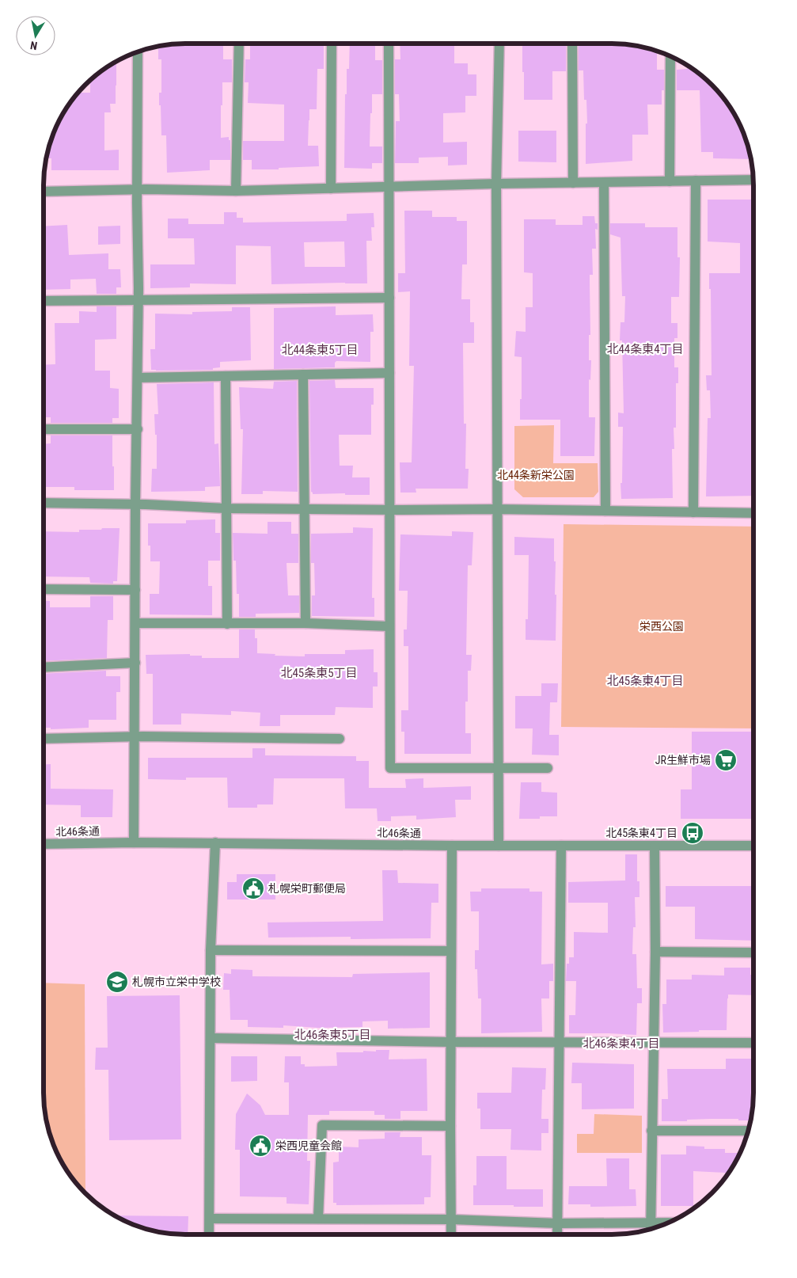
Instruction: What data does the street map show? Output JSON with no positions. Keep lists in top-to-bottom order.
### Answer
{
  "streets": {
    "street": ["北46条通"]
  },
  "districts": [
    "北44条東4丁目",
    "北44条東5丁目",
    "北45条東5丁目",
    "北45条東4丁目",
    "北46条東5丁目",
    "北46条東4丁目"
  ],
  "parks": ["北44条新栄公園", "栄西公園"],
  "places": {
    "supermarket": ["JR生鮮市場"],
    "bus stop": ["北45条東4丁目"],
    "public building": ["札幌栄町郵便局", "栄西児童会館"],
    "school or university": ["札幌市立栄中学校"]
  },
  "north": "bottom"
}
